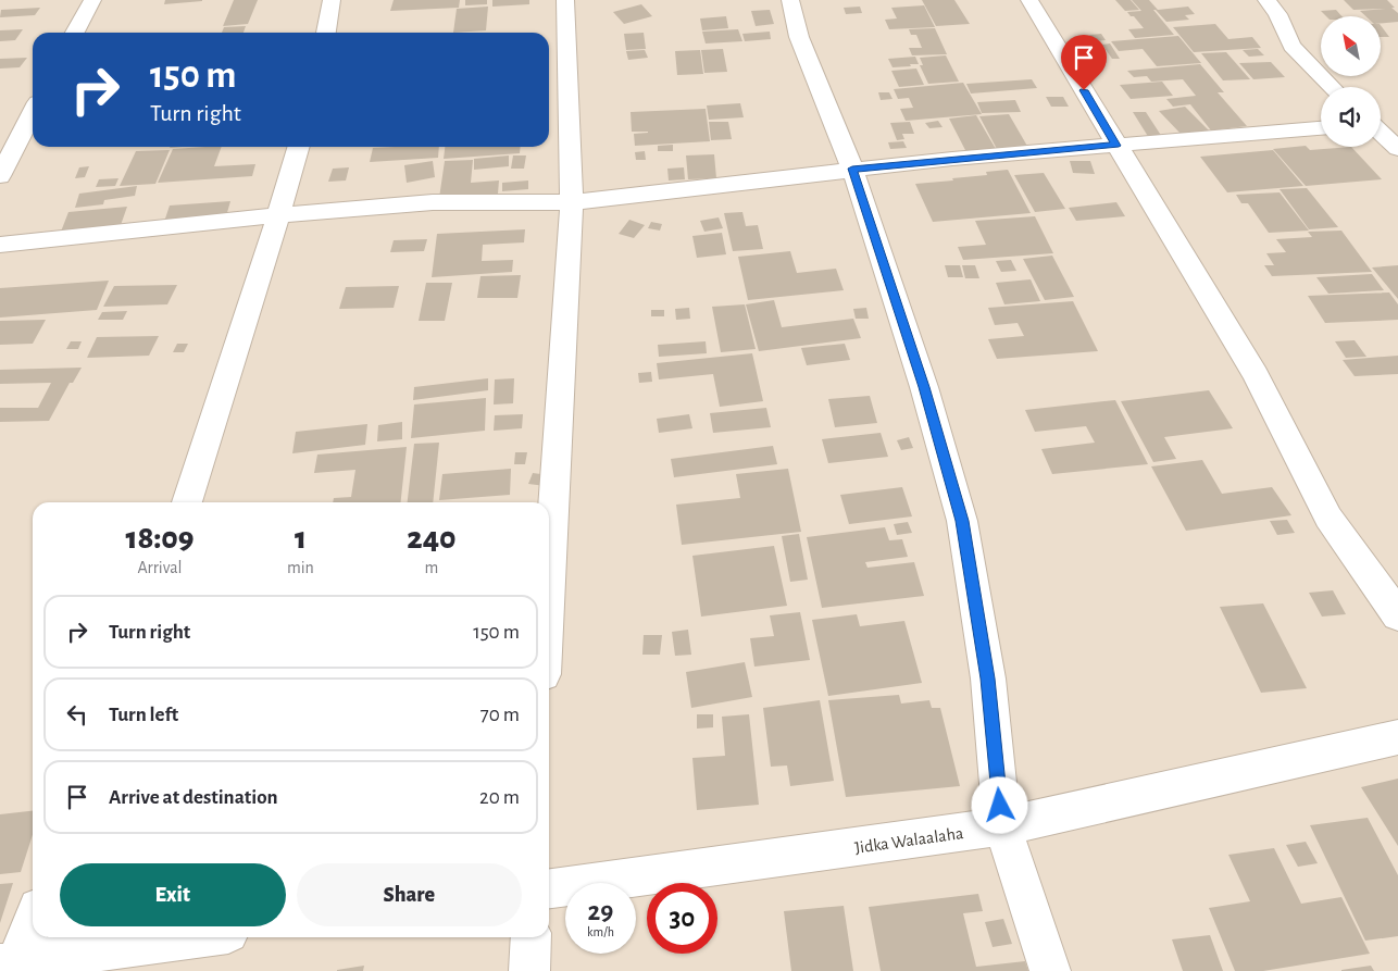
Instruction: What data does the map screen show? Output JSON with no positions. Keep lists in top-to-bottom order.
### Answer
{
  "streets": {
    "street": ["Jidka Walaalaha"]
  },
  "north": "top left",
  "page": {
    "turn": ["150 m", "Turn right"],
    "eta": [
      "18:09",
      "Arrival",
      "1",
      "min",
      "240",
      "m"
    ],
    "list": [
      {
        "name": "Turn right",
        "value": "150 m"
      },
      {
        "name": "Turn left",
        "value": "70 m"
      },
      {
        "name": "Arrive at destination",
        "value": "20 m"
      }
    ],
    "buttons": ["Exit", "Share"],
    "speed": "29 km/h",
    "limit": "30"
  }
}
